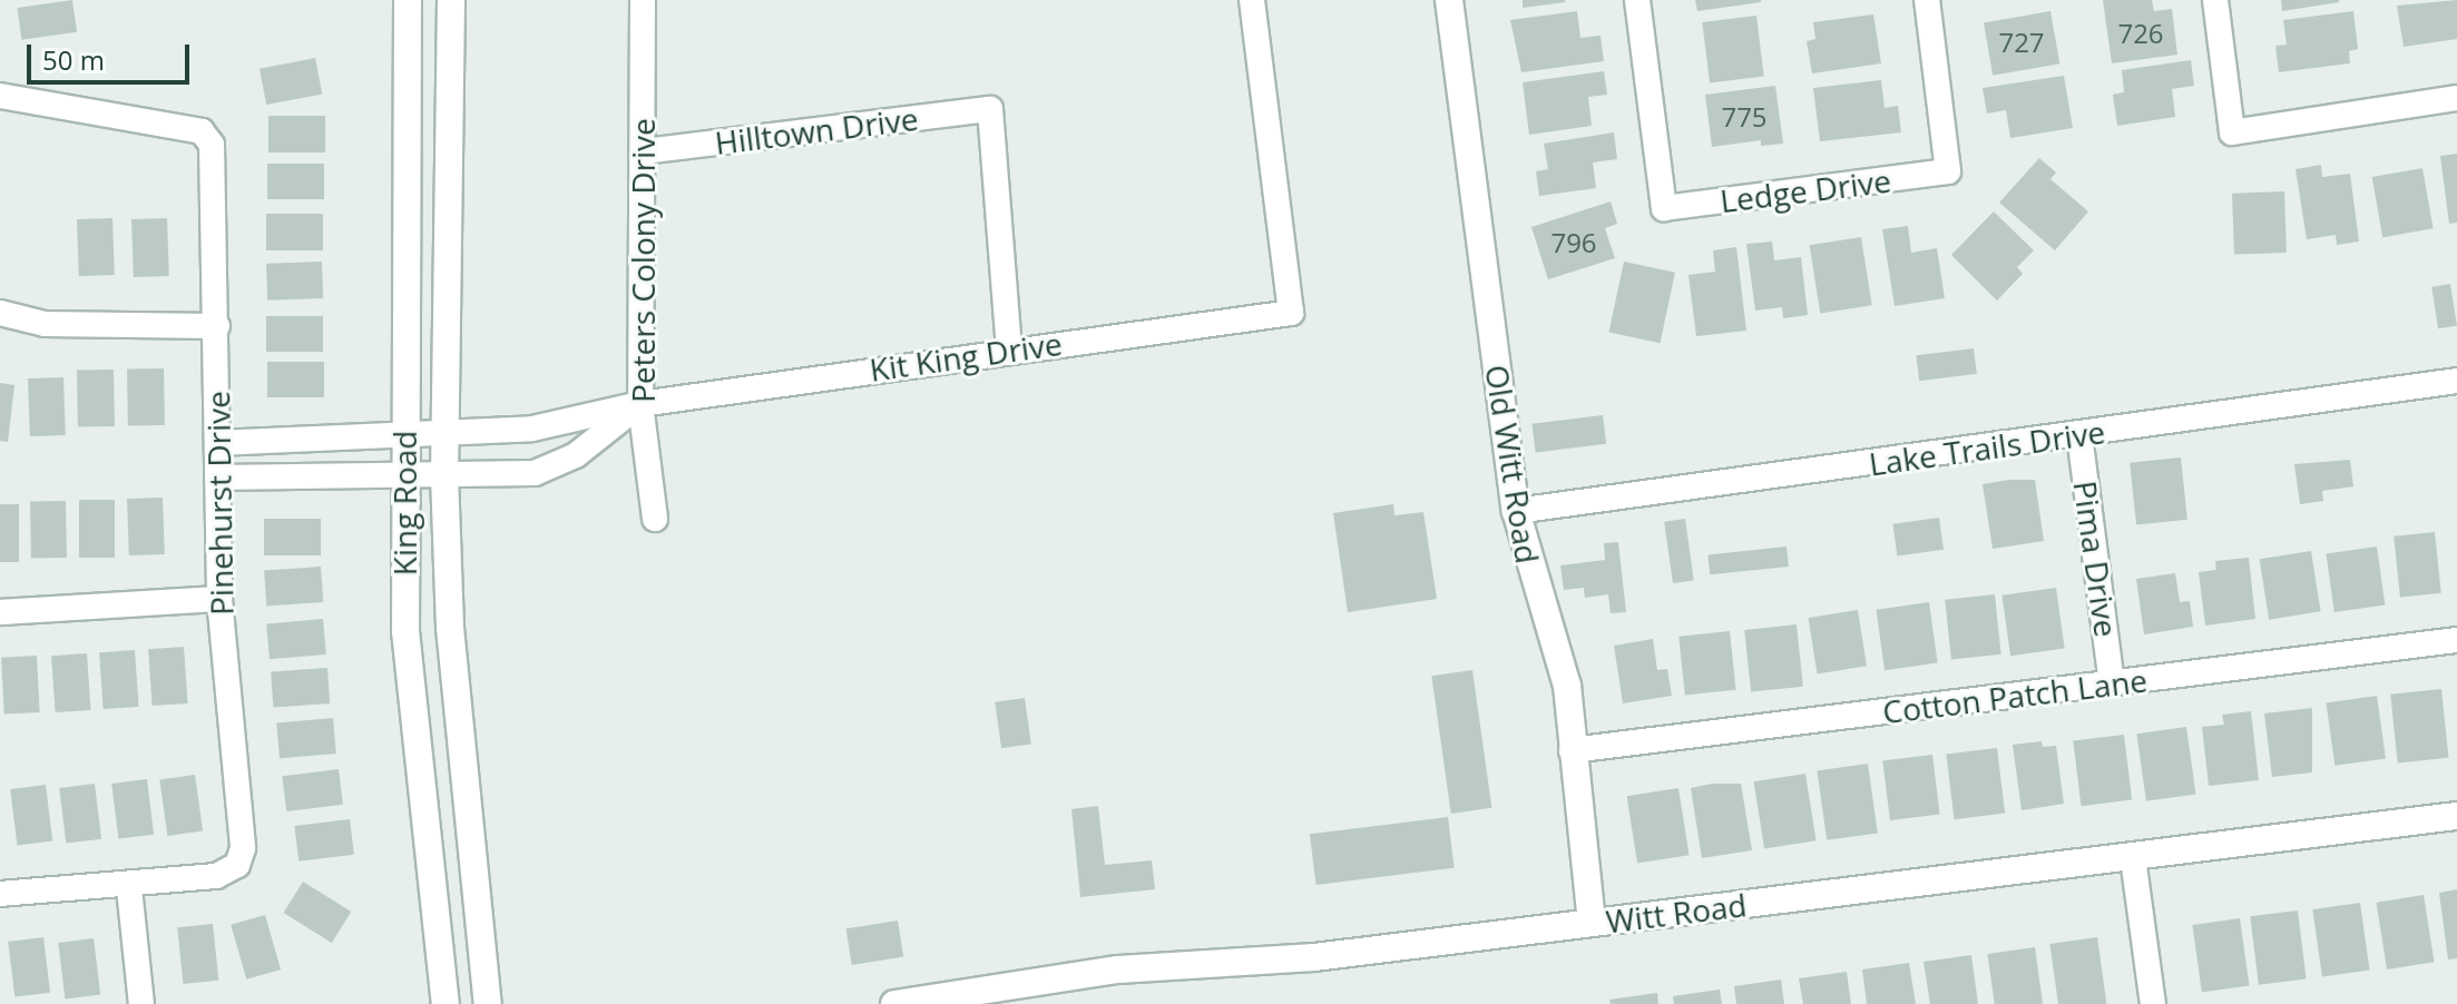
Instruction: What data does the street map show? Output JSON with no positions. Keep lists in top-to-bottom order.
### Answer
{
  "streets": {
    "street": [
      "Hilltown Drive",
      "Ledge Drive",
      "Peters Colony Drive",
      "Kit King Drive",
      "Lake Trails Drive",
      "Old Witt Road",
      "Pinehurst Drive",
      "King Road",
      "Pima Drive",
      "Cotton Patch Lane",
      "Witt Road"
    ]
  },
  "crossings": [
    ["Hilltown Drive", "Peters Colony Drive"],
    ["Hilltown Drive", "Kit King Drive"],
    ["Peters Colony Drive", "Kit King Drive"],
    ["Kit King Drive", "Pinehurst Drive"],
    ["Kit King Drive", "King Road"],
    ["Lake Trails Drive", "Old Witt Road"],
    ["Lake Trails Drive", "Pima Drive"],
    ["Old Witt Road", "Cotton Patch Lane"],
    ["Old Witt Road", "Witt Road"],
    ["Pima Drive", "Cotton Patch Lane"]
  ],
  "house_numbers": [
    "726",
    "727",
    "775",
    "796"
  ],
  "scale_bar": "50 m"
}
